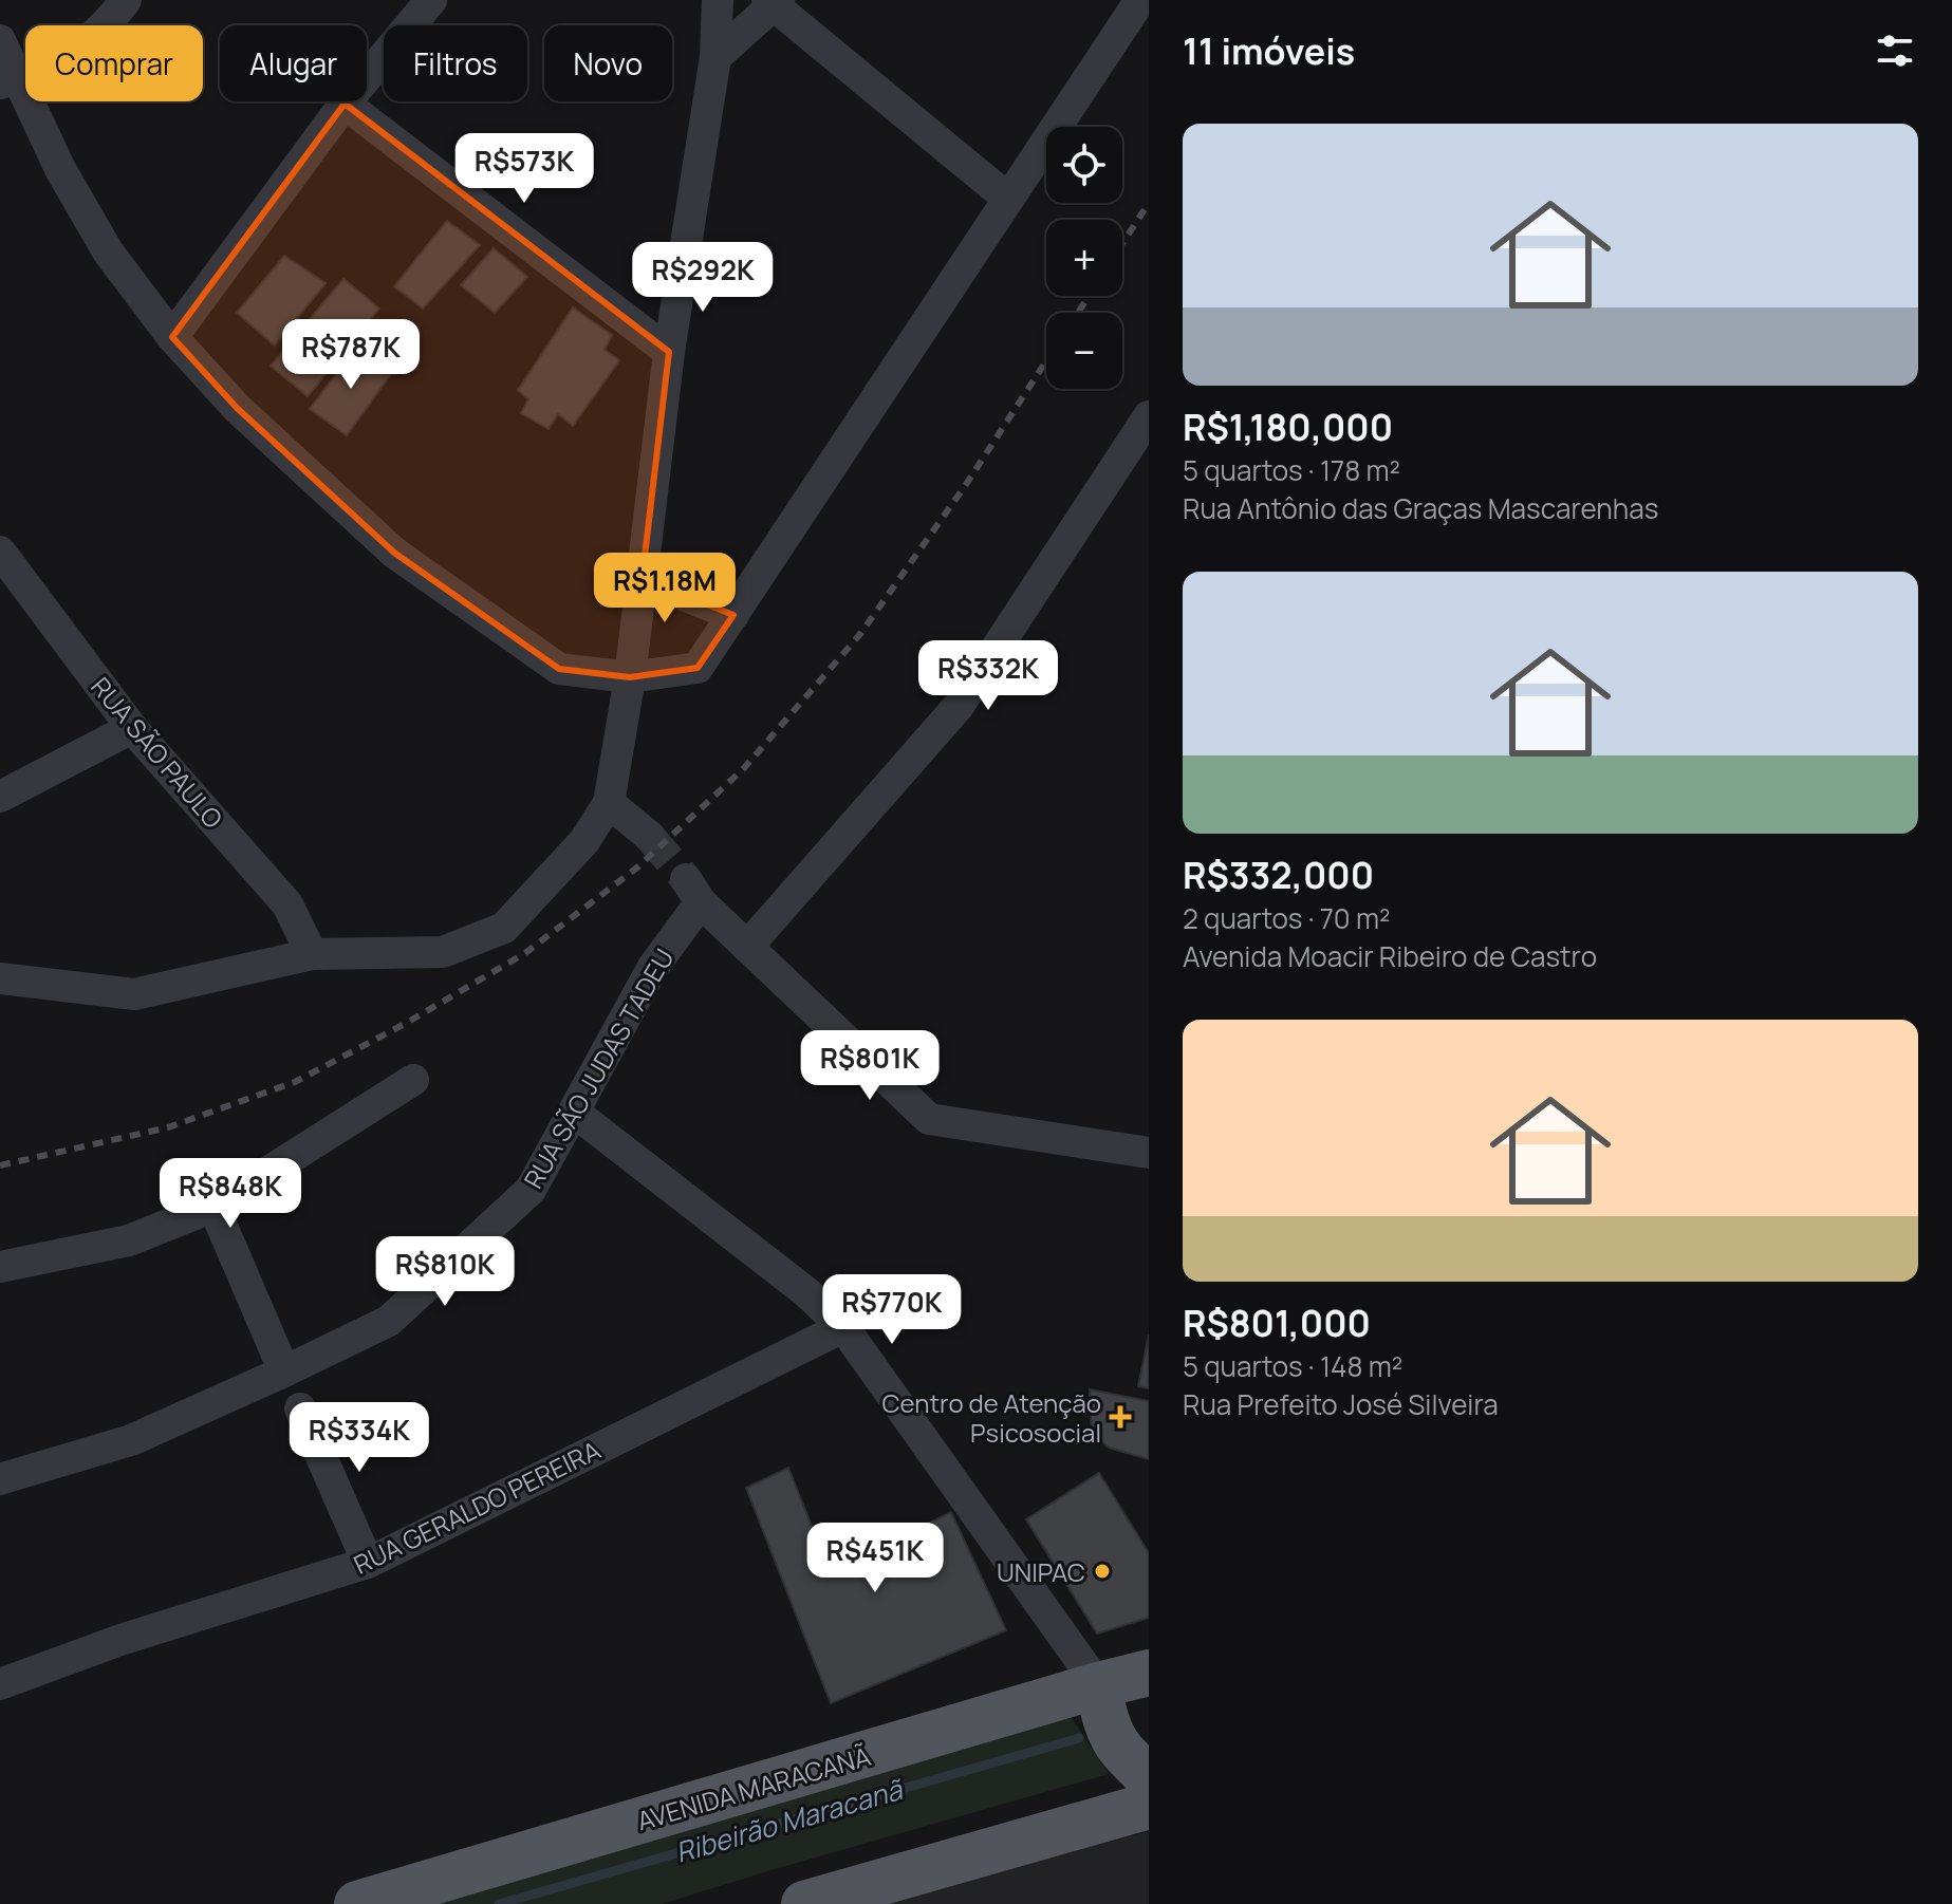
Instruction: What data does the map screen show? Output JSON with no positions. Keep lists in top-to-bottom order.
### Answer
{
  "streets": {
    "main road": ["AVENIDA MARACANÃ"],
    "street": ["RUA SÃO PAULO", "RUA SÃO JUDAS TADEU", "RUA GERALDO PEREIRA"]
  },
  "water": ["Ribeirão Maracanã"],
  "places": {
    "health": ["Centro de Atenção Psicosocial"],
    "other": ["UNIPAC"]
  },
  "page": {
    "heading": "11 imóveis",
    "chip": [
      "Comprar",
      "Alugar",
      "Filtros",
      "Novo"
    ],
    "list": [
      {
        "name": "R$1,180,000",
        "note": "5 quartos · 178 m² · Rua Antônio das Graças Mascarenhas"
      },
      {
        "name": "R$332,000",
        "note": "2 quartos · 70 m² · Avenida Moacir Ribeiro de Castro"
      },
      {
        "name": "R$801,000",
        "note": "5 quartos · 148 m² · Rua Prefeito José Silveira"
      }
    ],
    "map_buttons": ["+", "−"],
    "price": [
      "R$573K",
      "R$292K",
      "R$787K",
      "R$1.18M",
      "R$332K",
      "R$801K",
      "R$848K",
      "R$810K",
      "R$770K",
      "R$334K",
      "R$451K"
    ]
  }
}
